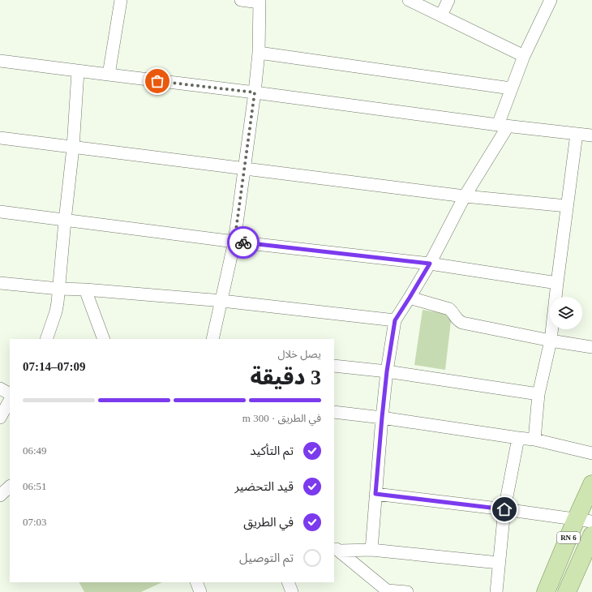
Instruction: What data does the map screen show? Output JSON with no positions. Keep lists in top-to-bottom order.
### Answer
{
  "streets": {
    "main road": ["RN 6"]
  },
  "page": {
    "heading": ["3 دقيقة", "يصل خلال", "07:09–07:14"],
    "bar": "في الطريق · 300 m",
    "list": [
      ["تم التأكيد", "06:49"],
      ["قيد التحضير", "06:51"],
      ["في الطريق", "07:03"],
      "تم التوصيل"
    ]
  }
}
